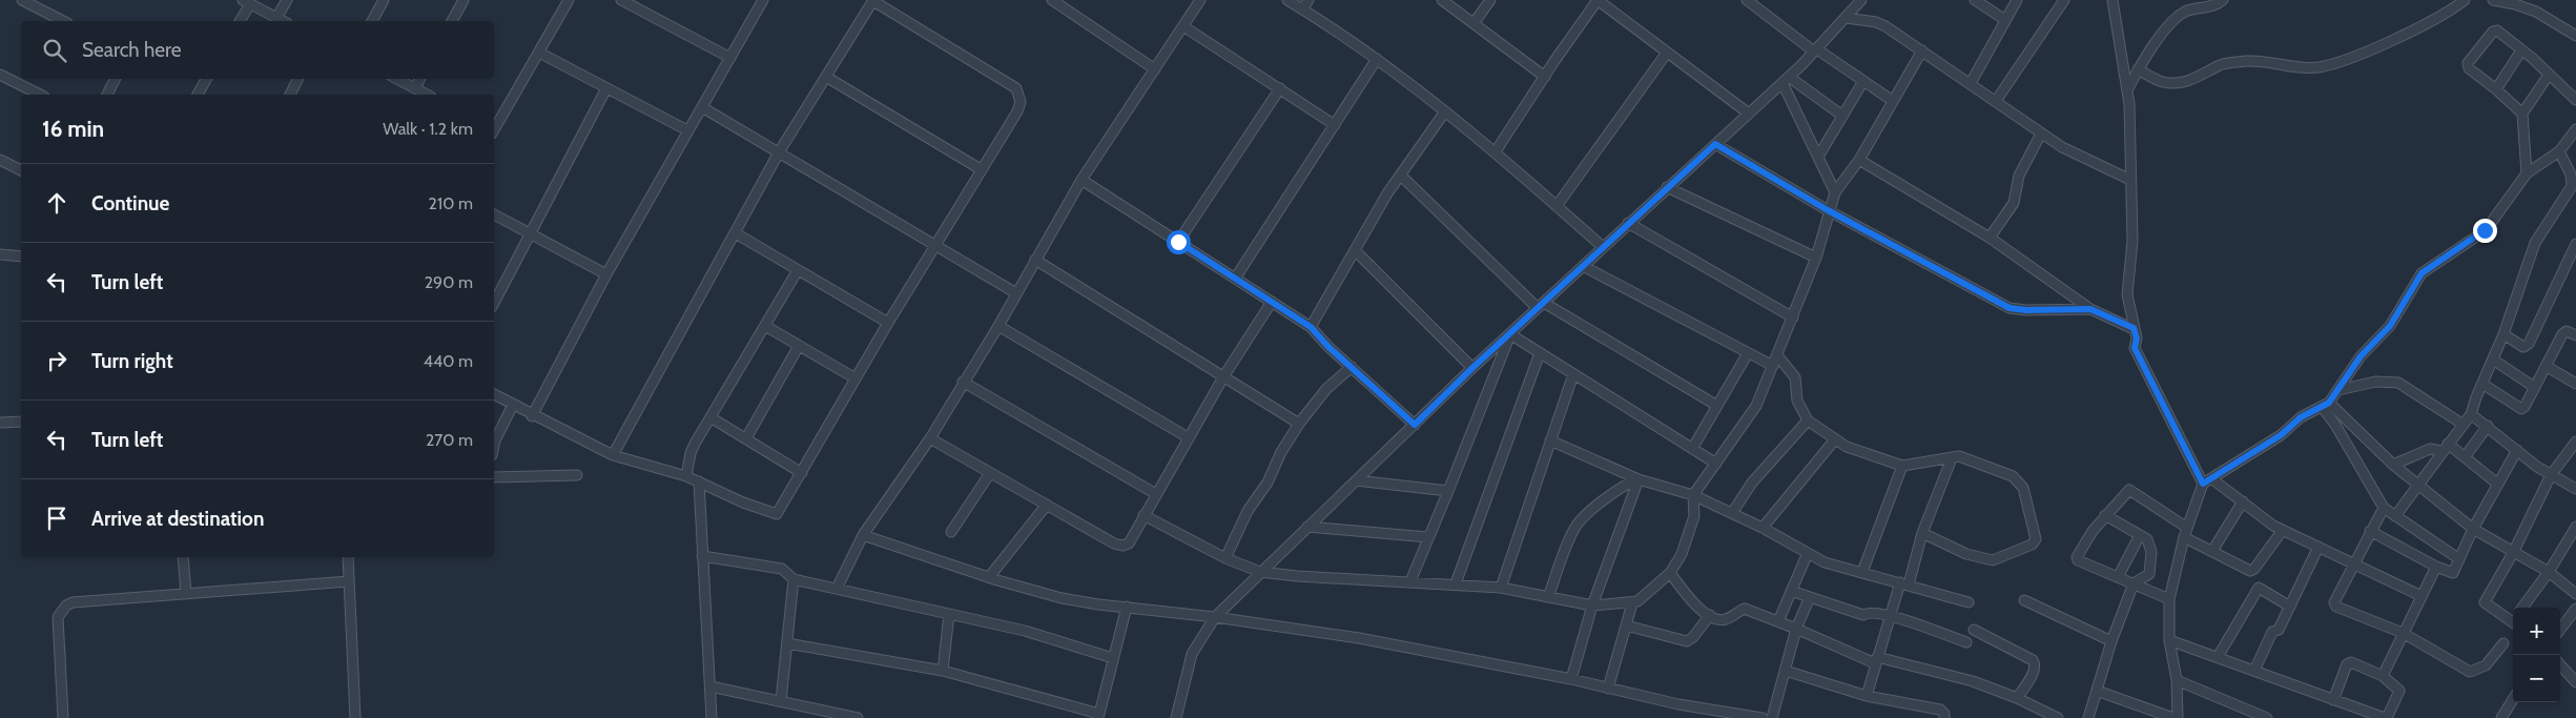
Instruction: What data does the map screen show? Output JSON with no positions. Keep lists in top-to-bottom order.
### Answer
{
  "page": {
    "search": "Search here",
    "heading": ["16 min", "Walk · 1.2 km"],
    "list": [
      ["Continue", "210 m"],
      ["Turn left", "290 m"],
      ["Turn right", "440 m"],
      ["Turn left", "270 m"],
      "Arrive at destination"
    ],
    "map_buttons": ["+", "−"]
  }
}
